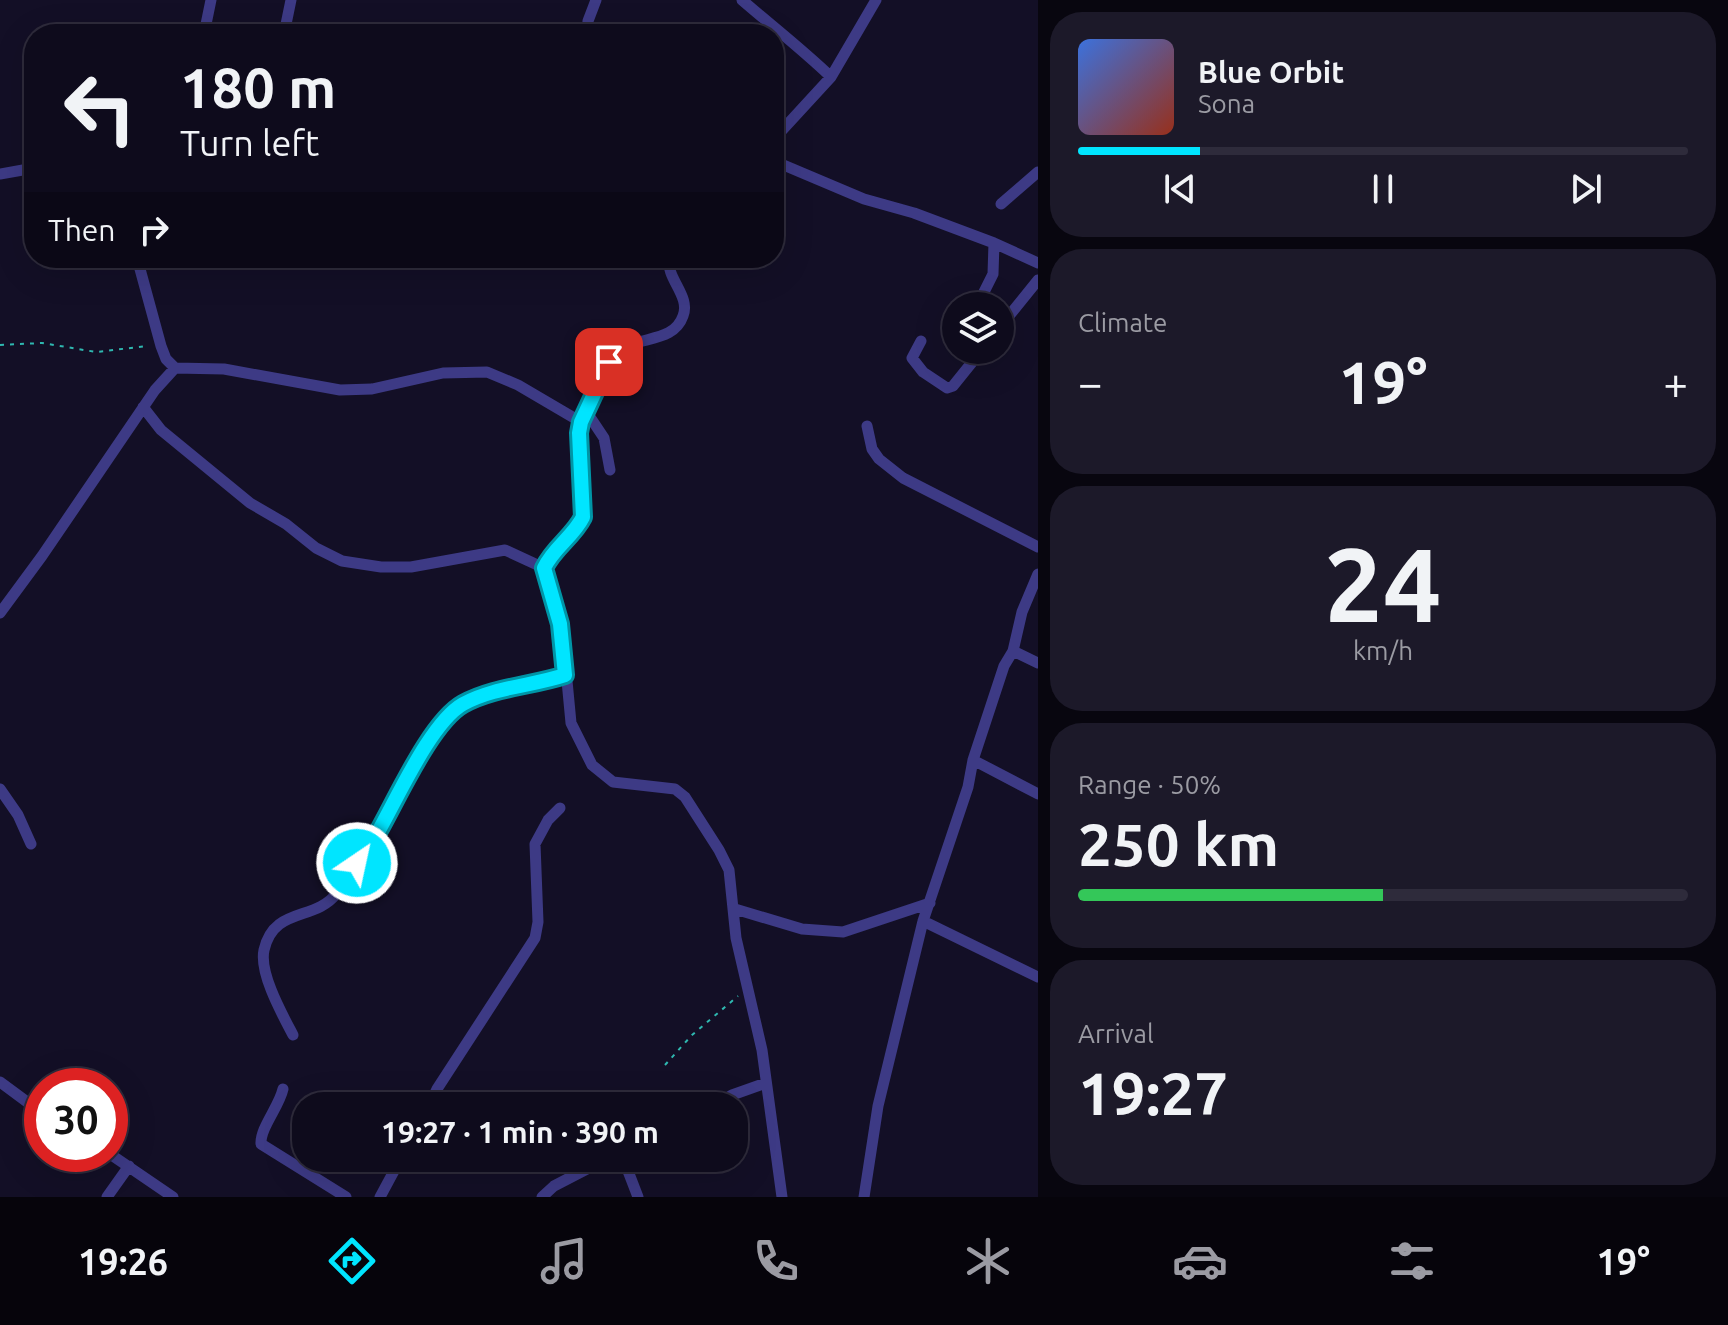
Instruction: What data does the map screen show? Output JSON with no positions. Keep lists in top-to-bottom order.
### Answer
{
  "page": {
    "turn": ["180 m", "Turn left"],
    "song": ["Blue Orbit", "Sona"],
    "then": "Then",
    "tile": [
      "Climate",
      ["24", "km/h"],
      ["Range · 50%", "250 km"],
      ["Arrival", "19:27"]
    ],
    "heat": ["−", "19°", "+"],
    "limit": "30",
    "trip": "19:27 · 1 min · 390 m",
    "tabs": ["19:26", "19°"]
  }
}
